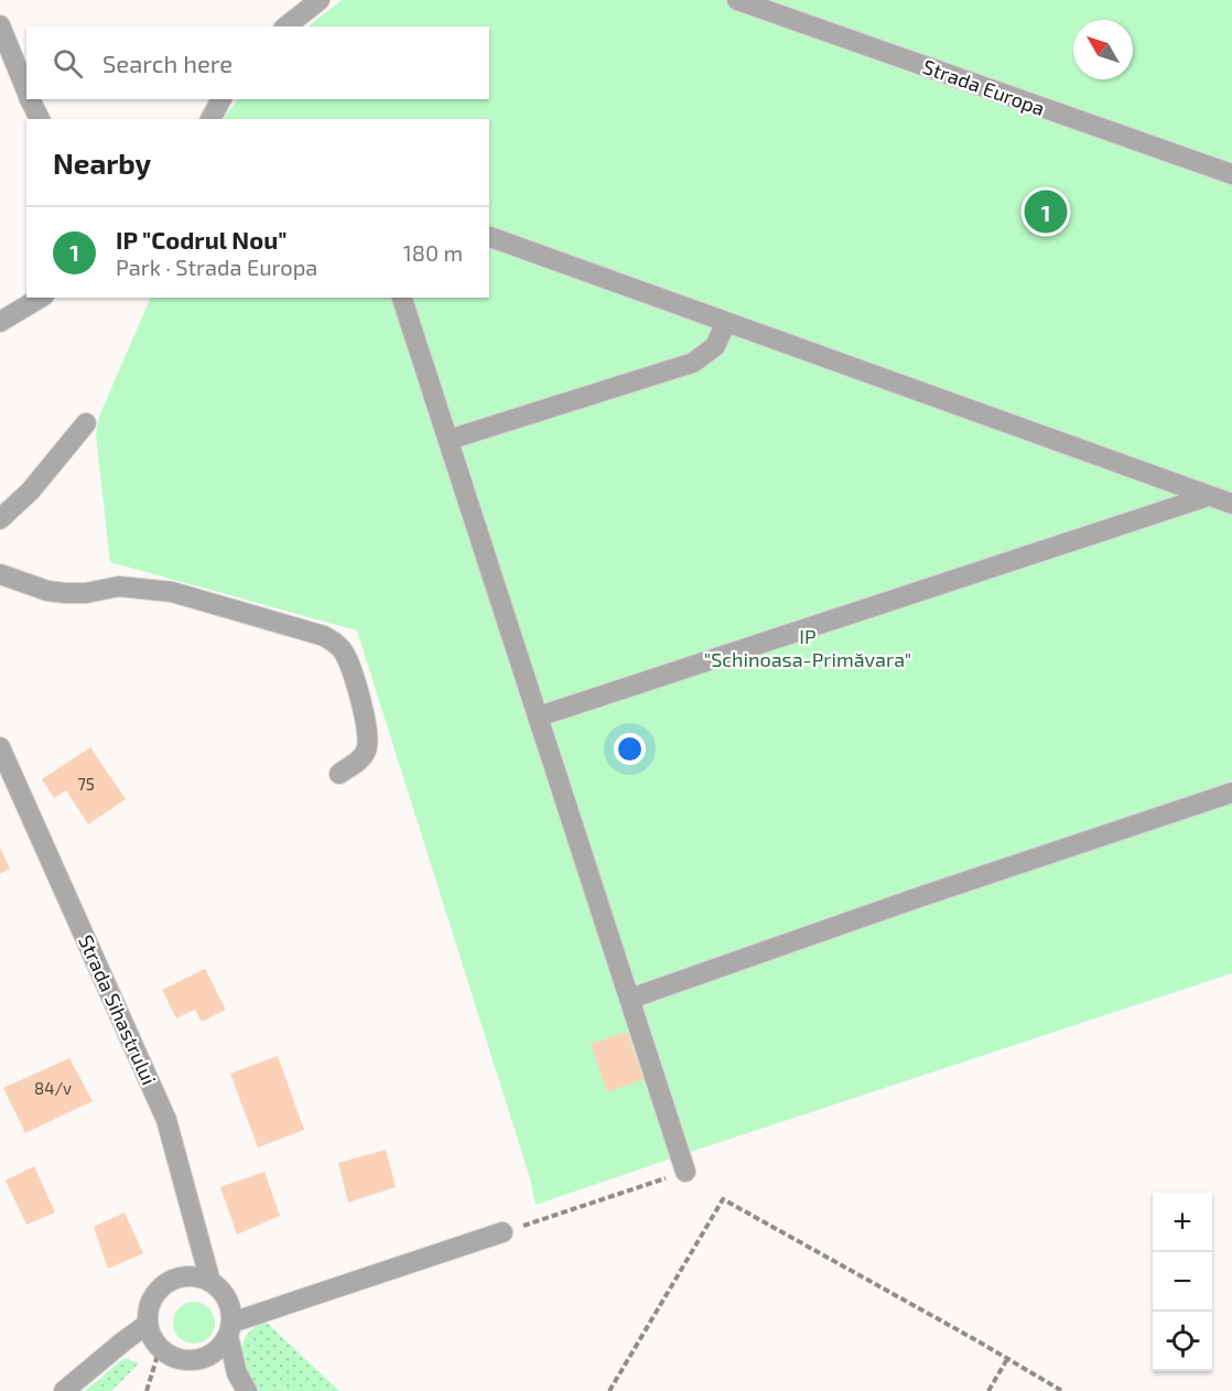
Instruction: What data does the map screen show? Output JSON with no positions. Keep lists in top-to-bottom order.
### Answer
{
  "streets": {
    "street": ["Strada Europa", "Strada Sihastrului"]
  },
  "parks": ["IP \"Schinoasa-Primăvara\""],
  "house_numbers": ["75", "84/v"],
  "north": "top left",
  "page": {
    "search": "Search here",
    "heading": "Nearby",
    "pins": "1",
    "list": [
      {
        "mark": "1",
        "name": "IP \"Codrul Nou\"",
        "note": "Park · Strada Europa",
        "value": "180 m"
      }
    ],
    "map_buttons": ["+", "−"]
  }
}
